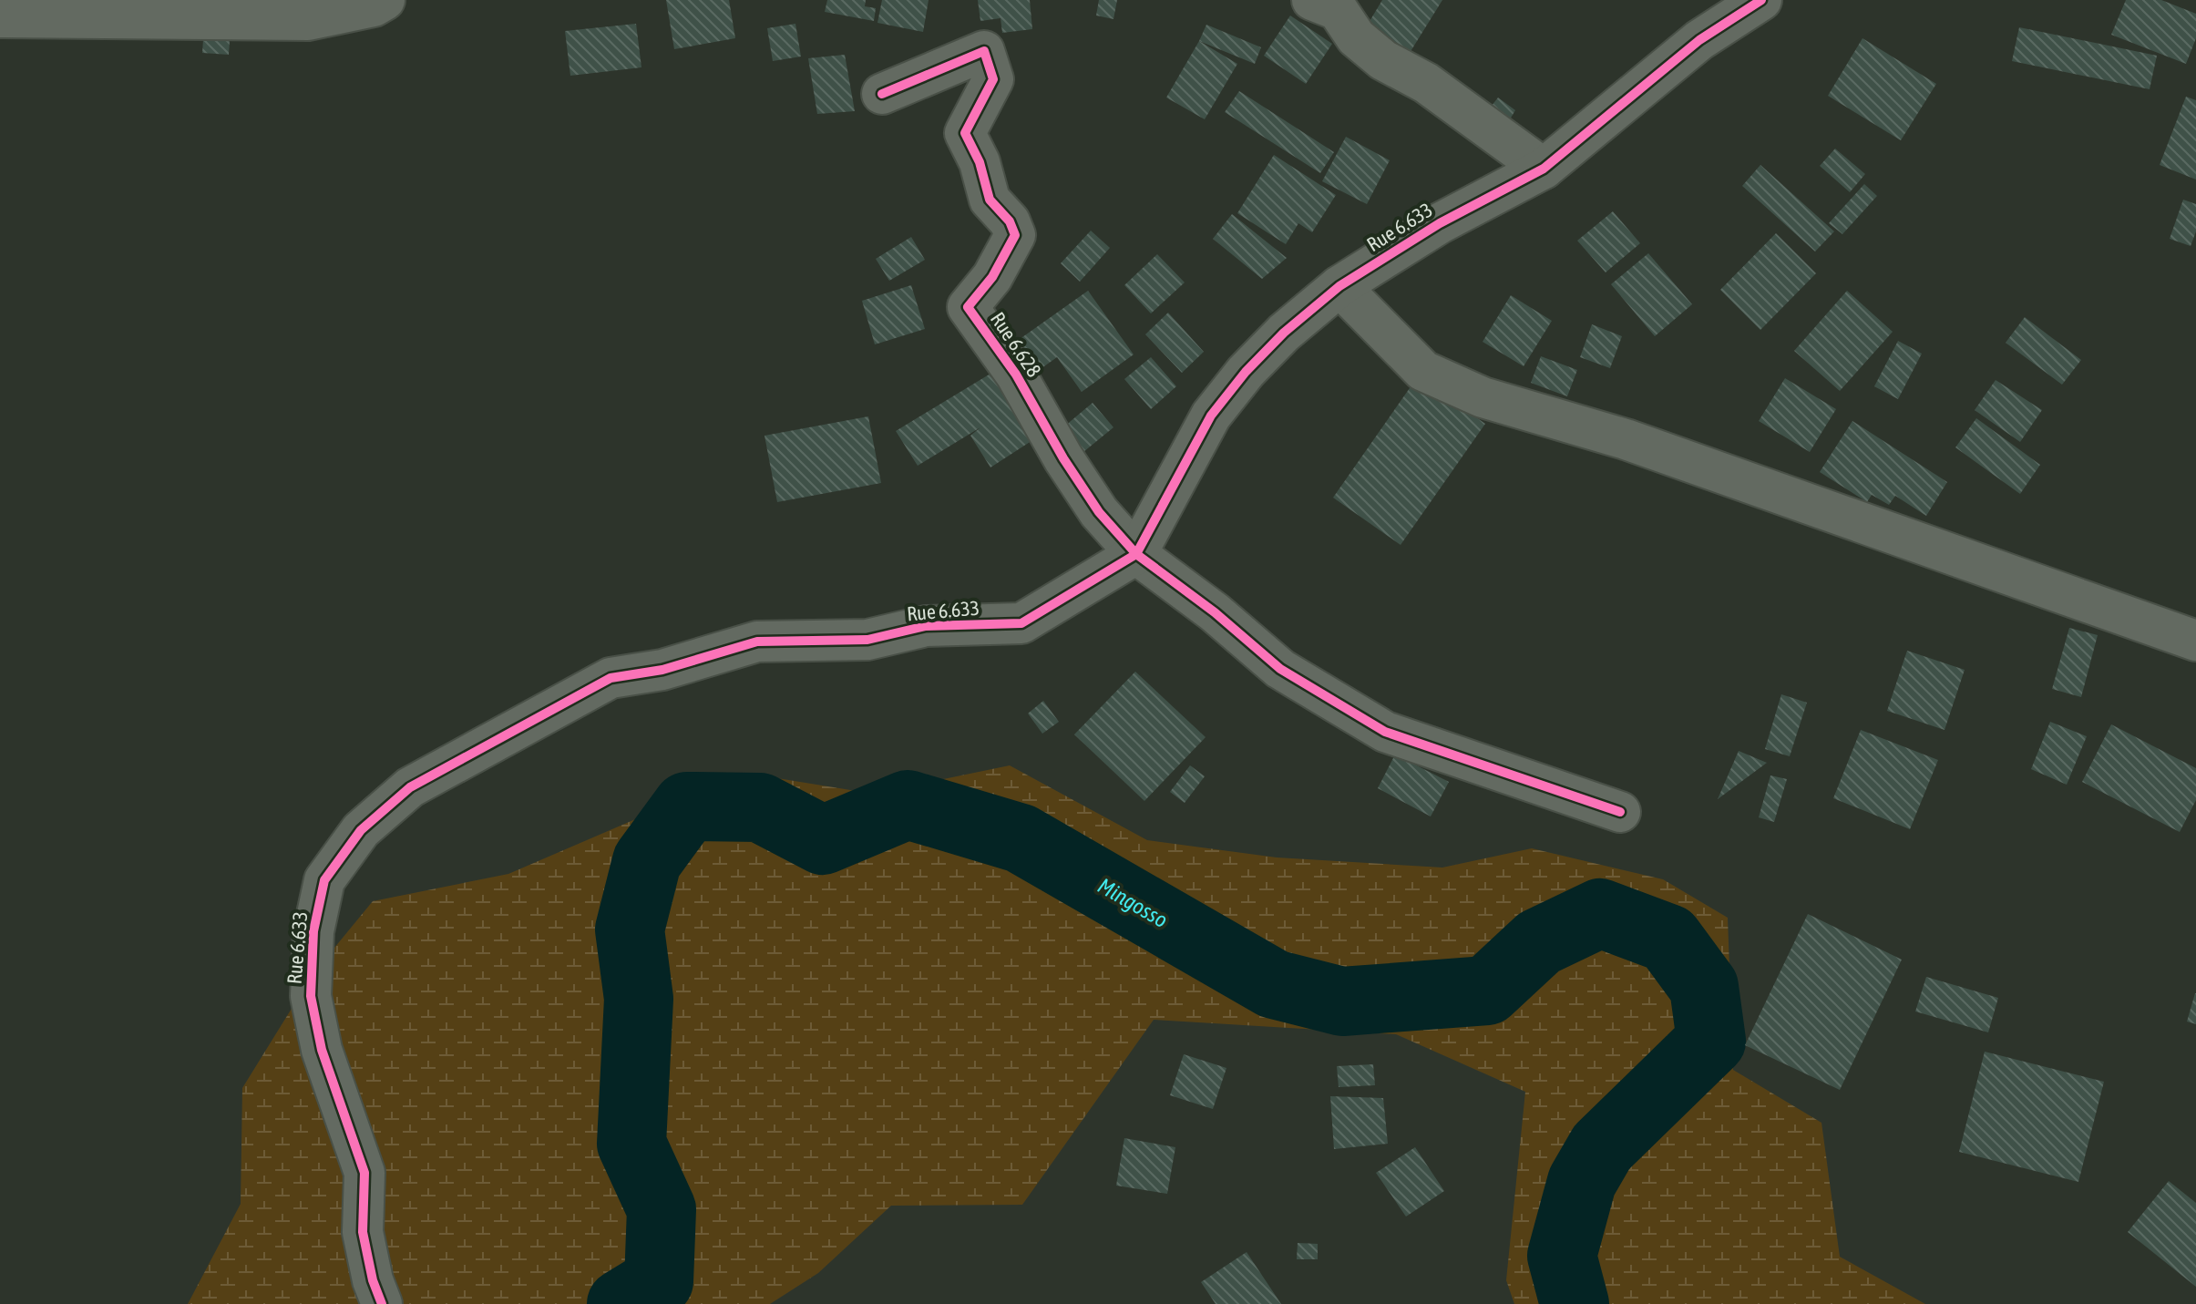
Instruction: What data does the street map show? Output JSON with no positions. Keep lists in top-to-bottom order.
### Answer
{
  "streets": {
    "street": ["Rue 6.633", "Rue 6.628"]
  },
  "crossings": [
    ["Rue 6.633", "Rue 6.628"]
  ],
  "water": ["Mingosso"]
}
